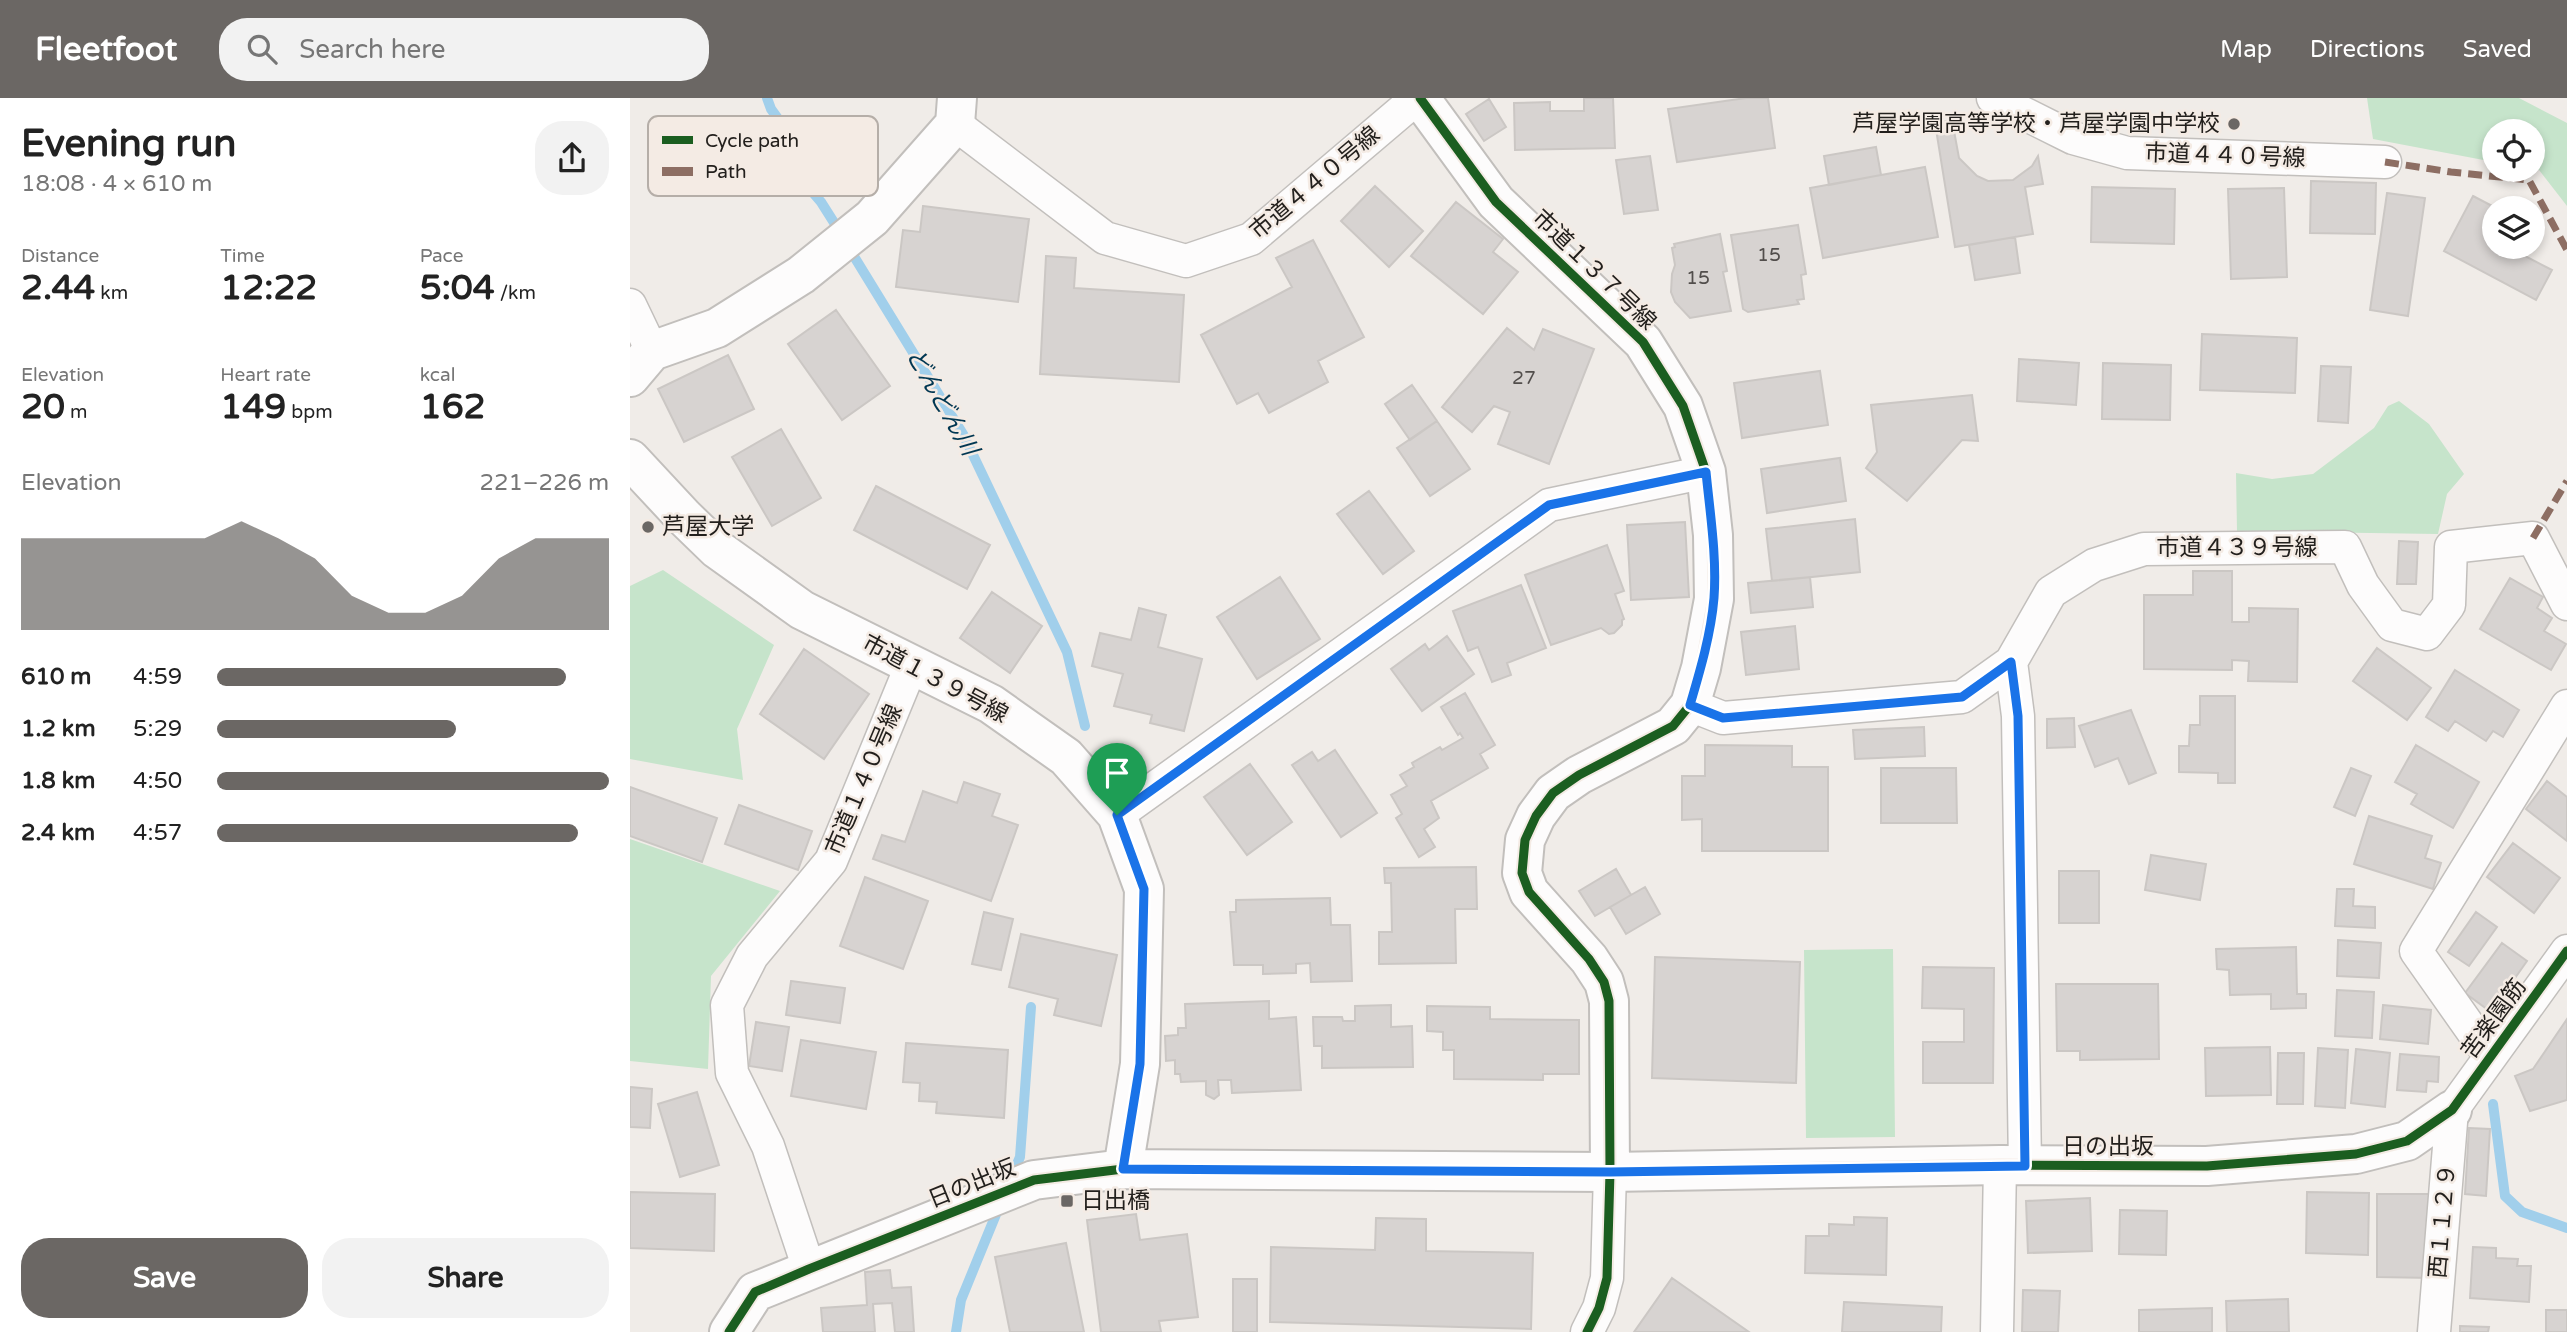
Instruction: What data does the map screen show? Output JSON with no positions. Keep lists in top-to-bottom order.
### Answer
{
  "streets": {
    "street": [
      "市道４４０号線",
      "市道１３７号線",
      "市道４３９号線",
      "市道１３９号線",
      "市道１４０号線",
      "苦楽園筋",
      "日の出坂",
      "西１１２９"
    ]
  },
  "crossings": [
    ["市道４４０号線", "市道１３７号線"],
    ["市道１３７号線", "市道４３９号線"],
    ["市道１３７号線", "日の出坂"],
    ["市道１３９号線", "市道１４０号線"],
    ["市道１３９号線", "日の出坂"],
    ["市道１４０号線", "日の出坂"],
    ["苦楽園筋", "日の出坂"],
    ["苦楽園筋", "西１１２９"],
    ["日の出坂", "西１１２９"]
  ],
  "water": ["どんどん川"],
  "places": {
    "other": ["芦屋学園高等学校・芦屋学園中学校", "芦屋大学"],
    "transit": ["日出橋"]
  },
  "house_numbers": ["15", "15", "27"],
  "legend": ["Cycle path", "Path"],
  "page": {
    "header": "Fleetfoot",
    "search": "Search here",
    "nav": ["Map", "Directions", "Saved"],
    "heading": ["Evening run", "18:08 · 4 × 610 m"],
    "stats": [
      ["Distance", "2.44 km"],
      ["Time", "12:22"],
      ["Pace", "5:04 /km"],
      ["Elevation", "20 m"],
      ["Heart rate", "149 bpm"],
      ["kcal", "162"]
    ],
    "chart": ["Elevation", "221–226 m"],
    "list": [
      {
        "name": "610 m",
        "note": "4:59"
      },
      {
        "name": "1.2 km",
        "note": "5:29"
      },
      {
        "name": "1.8 km",
        "note": "4:50"
      },
      {
        "name": "2.4 km",
        "note": "4:57"
      }
    ],
    "buttons": ["Save", "Share"]
  }
}
